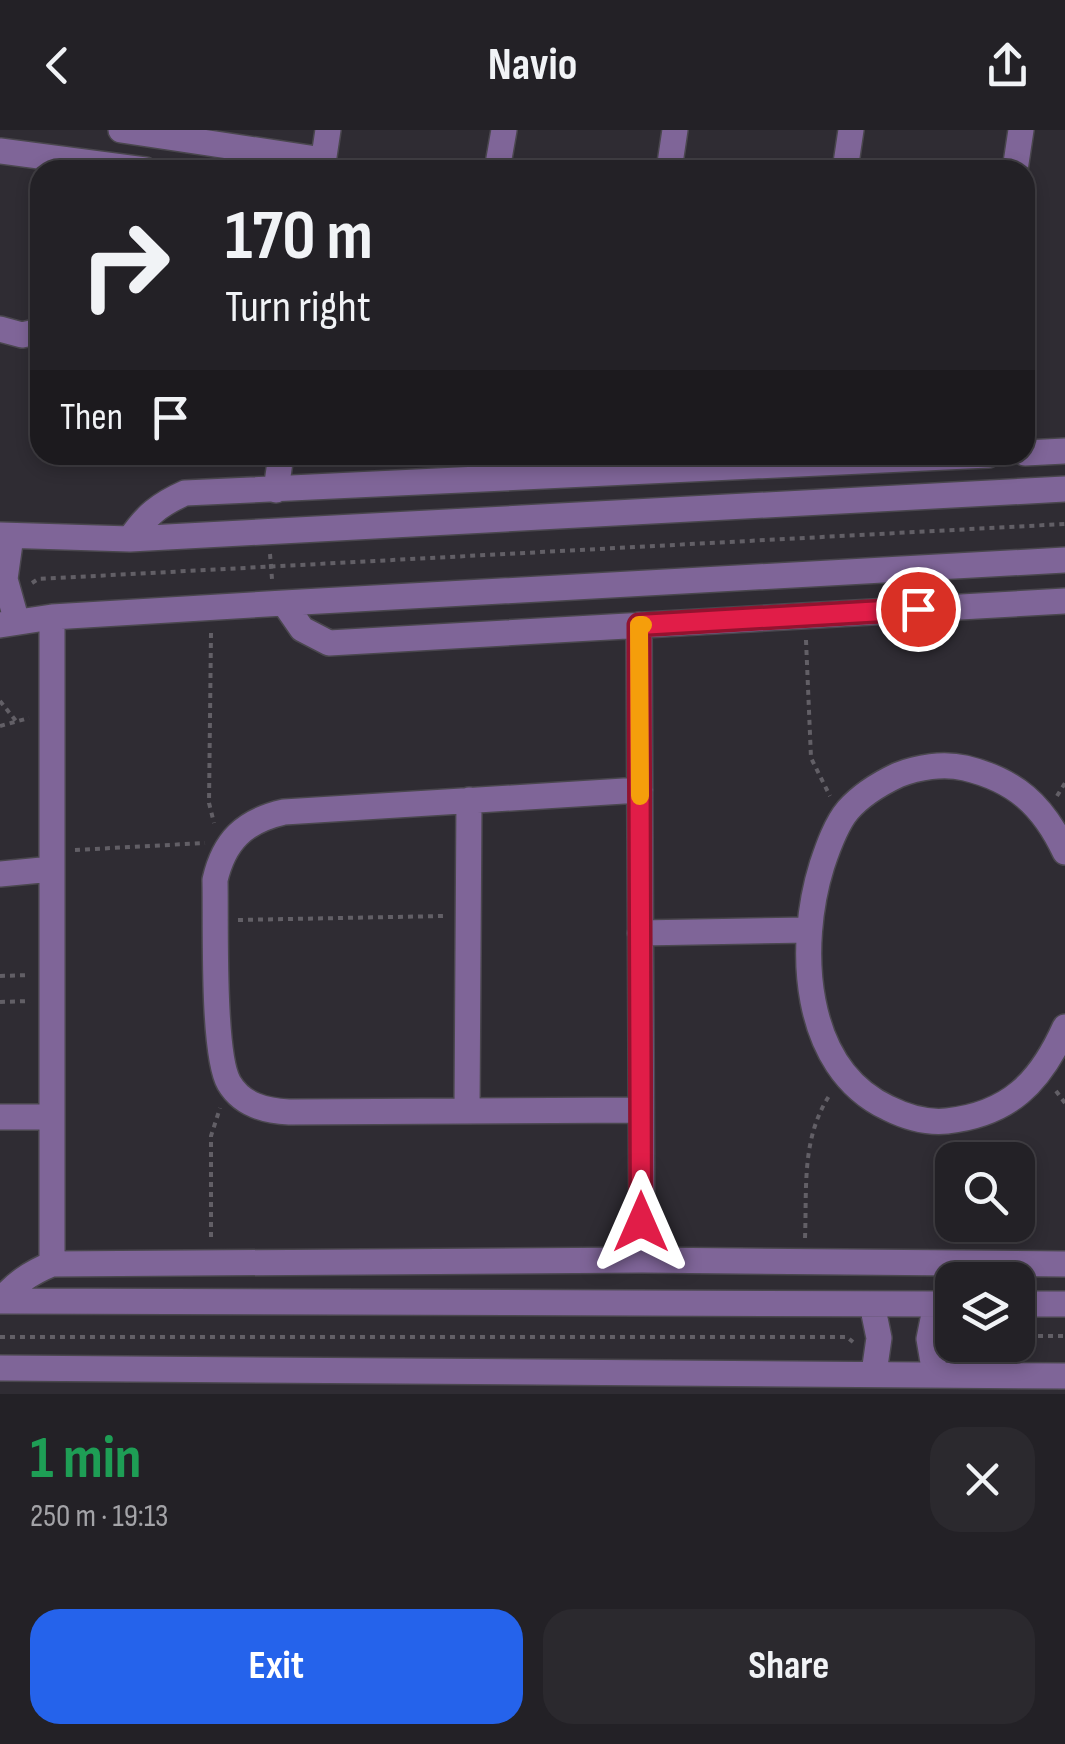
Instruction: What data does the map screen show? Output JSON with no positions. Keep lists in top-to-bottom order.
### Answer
{
  "page": {
    "header": "Navio",
    "turn": ["170 m", "Turn right"],
    "then": "Then",
    "heading": ["1 min", "250 m · 19:13"],
    "buttons": ["Exit", "Share"]
  }
}
